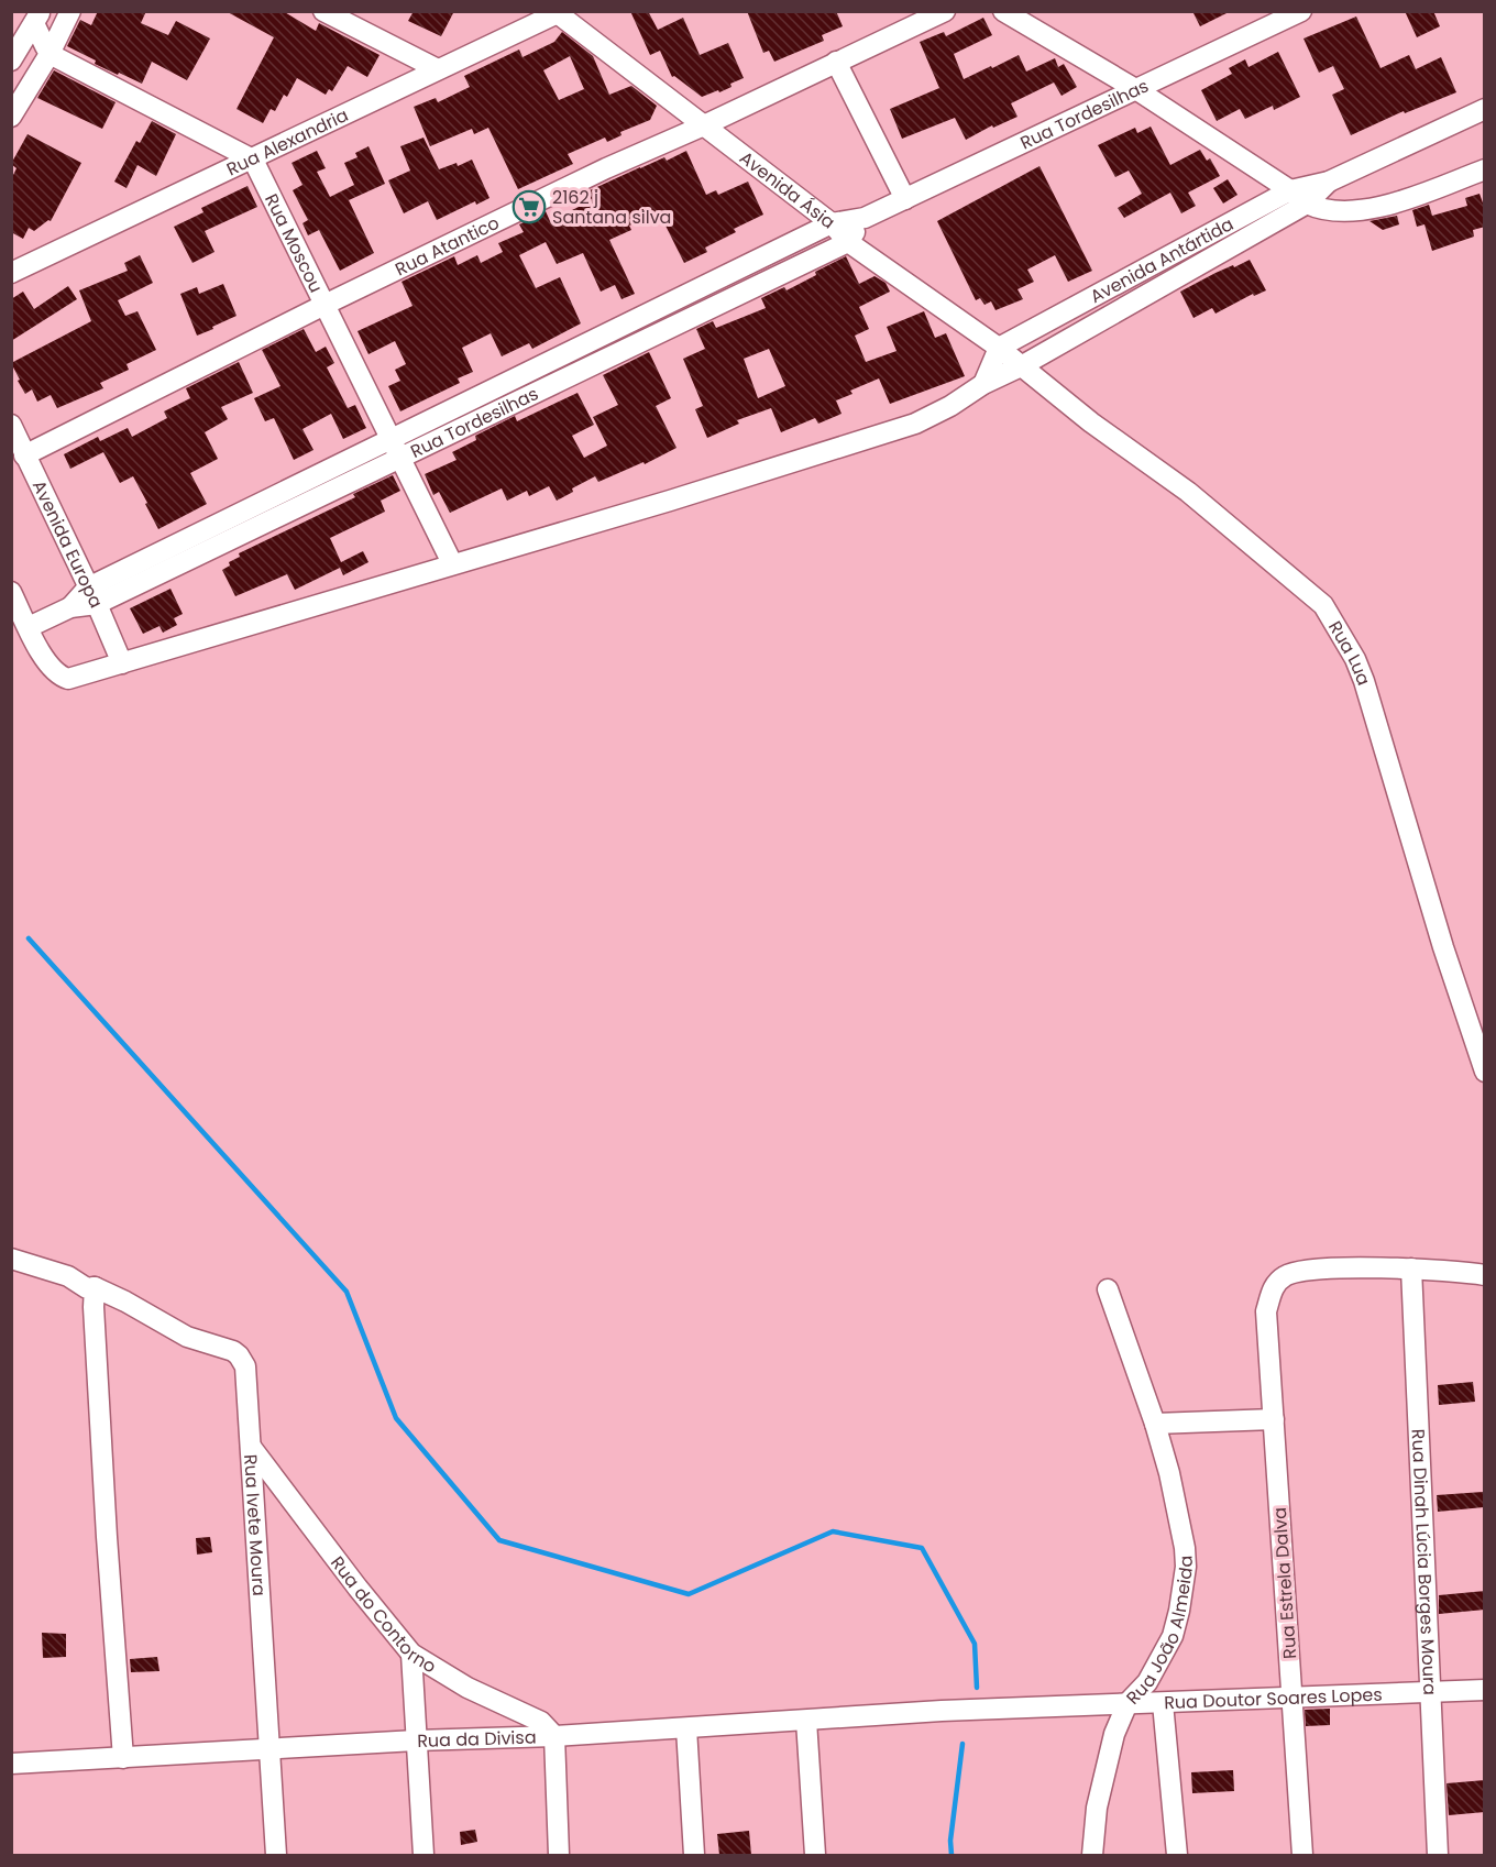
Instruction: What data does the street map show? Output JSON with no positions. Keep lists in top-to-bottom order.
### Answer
{
  "streets": {
    "street": [
      "Rua Tordesilhas",
      "Rua Alexandria",
      "Avenida Ásia",
      "Rua Moscou",
      "Rua Atantico",
      "Avenida Antártida",
      "Avenida Europa",
      "Rua Lua",
      "Rua Ivete Moura",
      "Rua Dinah Lúcia Borges Moura",
      "Rua Estrela Dalva",
      "Rua do Contorno",
      "Rua João Almeida",
      "Rua Doutor Soares Lopes",
      "Rua da Divisa"
    ]
  },
  "crossings": [
    ["Rua Tordesilhas", "Avenida Ásia"],
    ["Rua Tordesilhas", "Rua Moscou"],
    ["Rua Tordesilhas", "Avenida Antártida"],
    ["Rua Tordesilhas", "Avenida Europa"],
    ["Rua Alexandria", "Avenida Ásia"],
    ["Rua Alexandria", "Rua Moscou"],
    ["Avenida Ásia", "Rua Atantico"],
    ["Avenida Ásia", "Avenida Antártida"],
    ["Avenida Ásia", "Rua Lua"],
    ["Rua Moscou", "Rua Atantico"],
    ["Rua Moscou", "Avenida Antártida"],
    ["Rua Atantico", "Avenida Europa"],
    ["Avenida Antártida", "Avenida Europa"],
    ["Avenida Antártida", "Rua Lua"],
    ["Rua Ivete Moura", "Rua do Contorno"],
    ["Rua Ivete Moura", "Rua da Divisa"],
    ["Rua Dinah Lúcia Borges Moura", "Rua Estrela Dalva"],
    ["Rua Dinah Lúcia Borges Moura", "Rua Doutor Soares Lopes"],
    ["Rua Estrela Dalva", "Rua Doutor Soares Lopes"],
    ["Rua do Contorno", "Rua da Divisa"],
    ["Rua João Almeida", "Rua Doutor Soares Lopes"],
    ["Rua Doutor Soares Lopes", "Rua da Divisa"]
  ],
  "places": {
    "supermarket": ["2162 j Santana silva"]
  }
}
